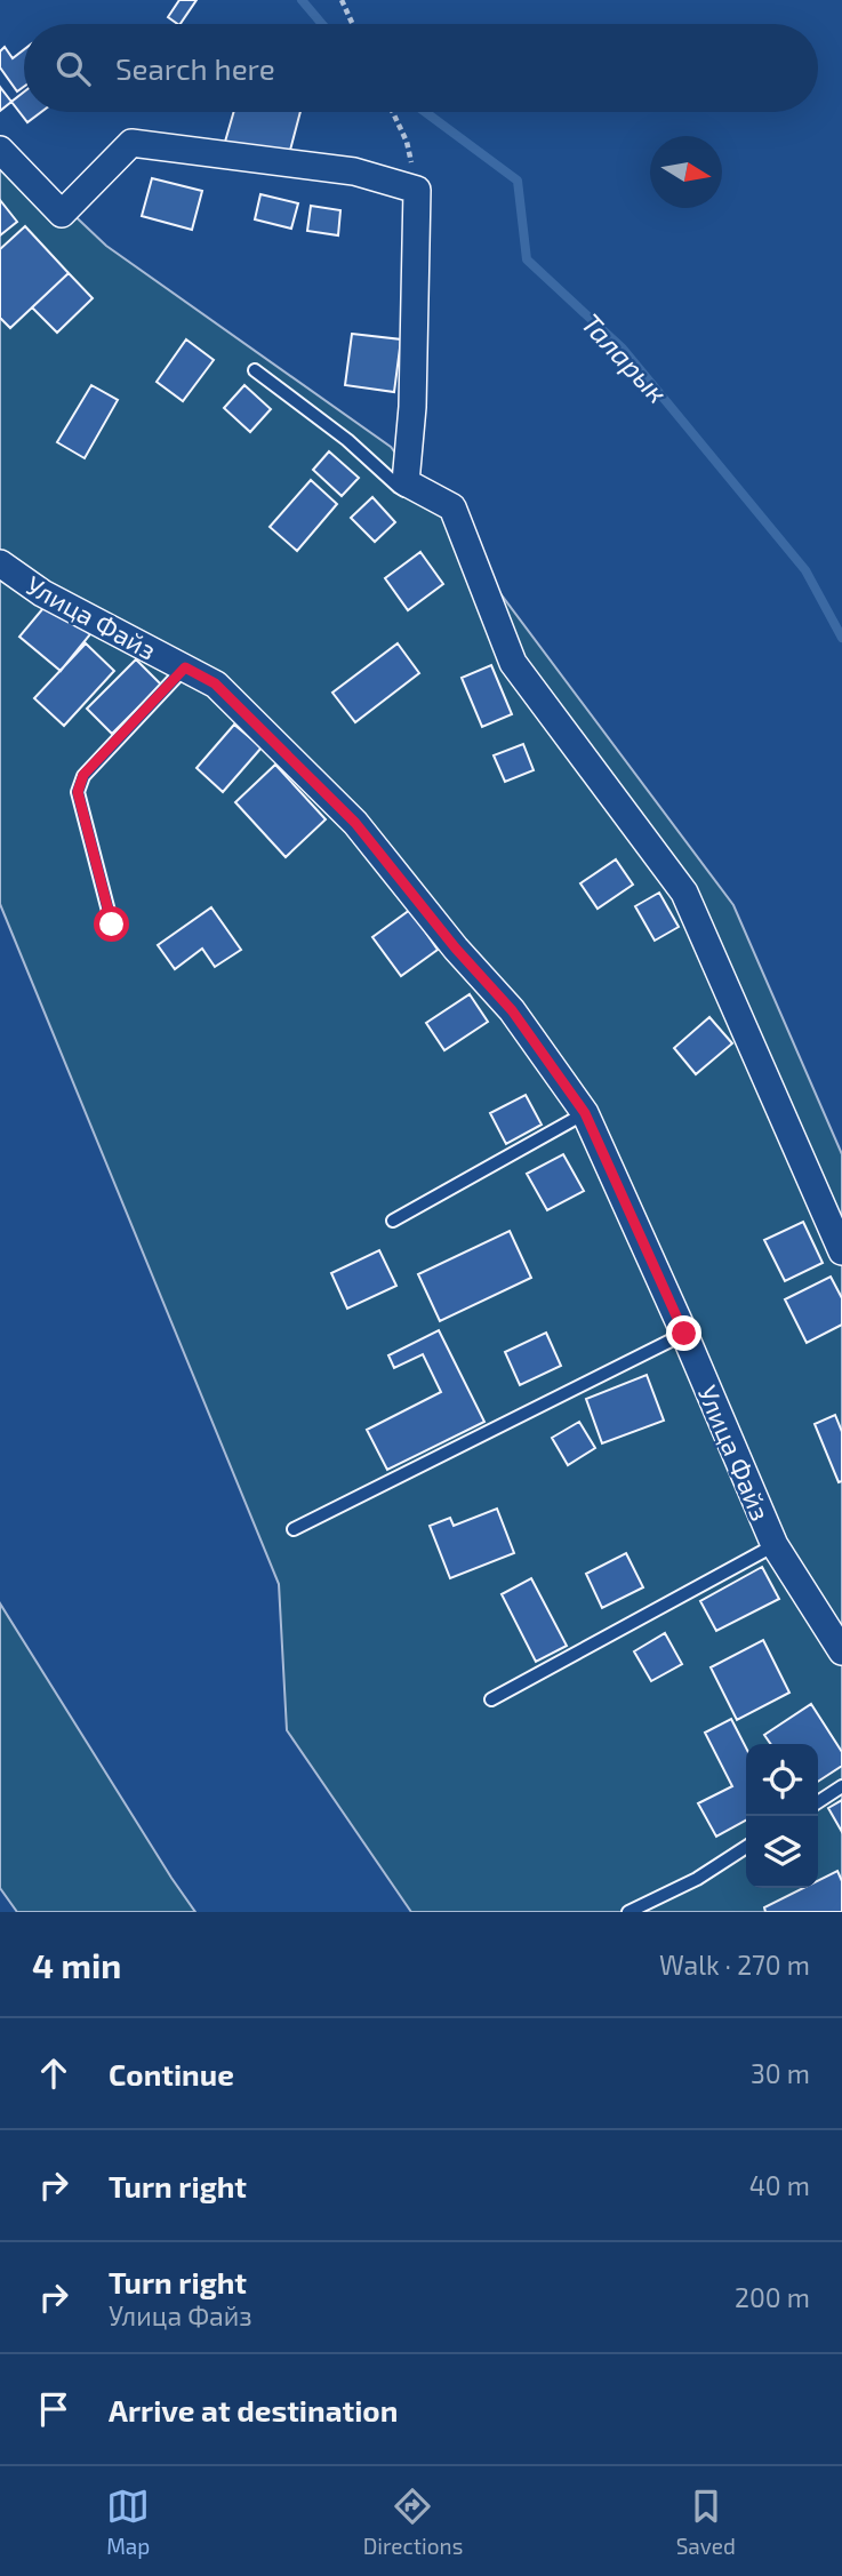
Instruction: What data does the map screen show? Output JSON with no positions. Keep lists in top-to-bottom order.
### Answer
{
  "streets": {
    "street": ["Улица Файз"]
  },
  "water": ["Таларык"],
  "north": "right",
  "page": {
    "search": "Search here",
    "heading": ["4 min", "Walk · 270 m"],
    "list": [
      ["Continue", "30 m"],
      ["Turn right", "40 m"],
      ["Turn right", "Улица Файз", "200 m"],
      "Arrive at destination"
    ],
    "nav": ["Map", "Directions", "Saved"]
  }
}
